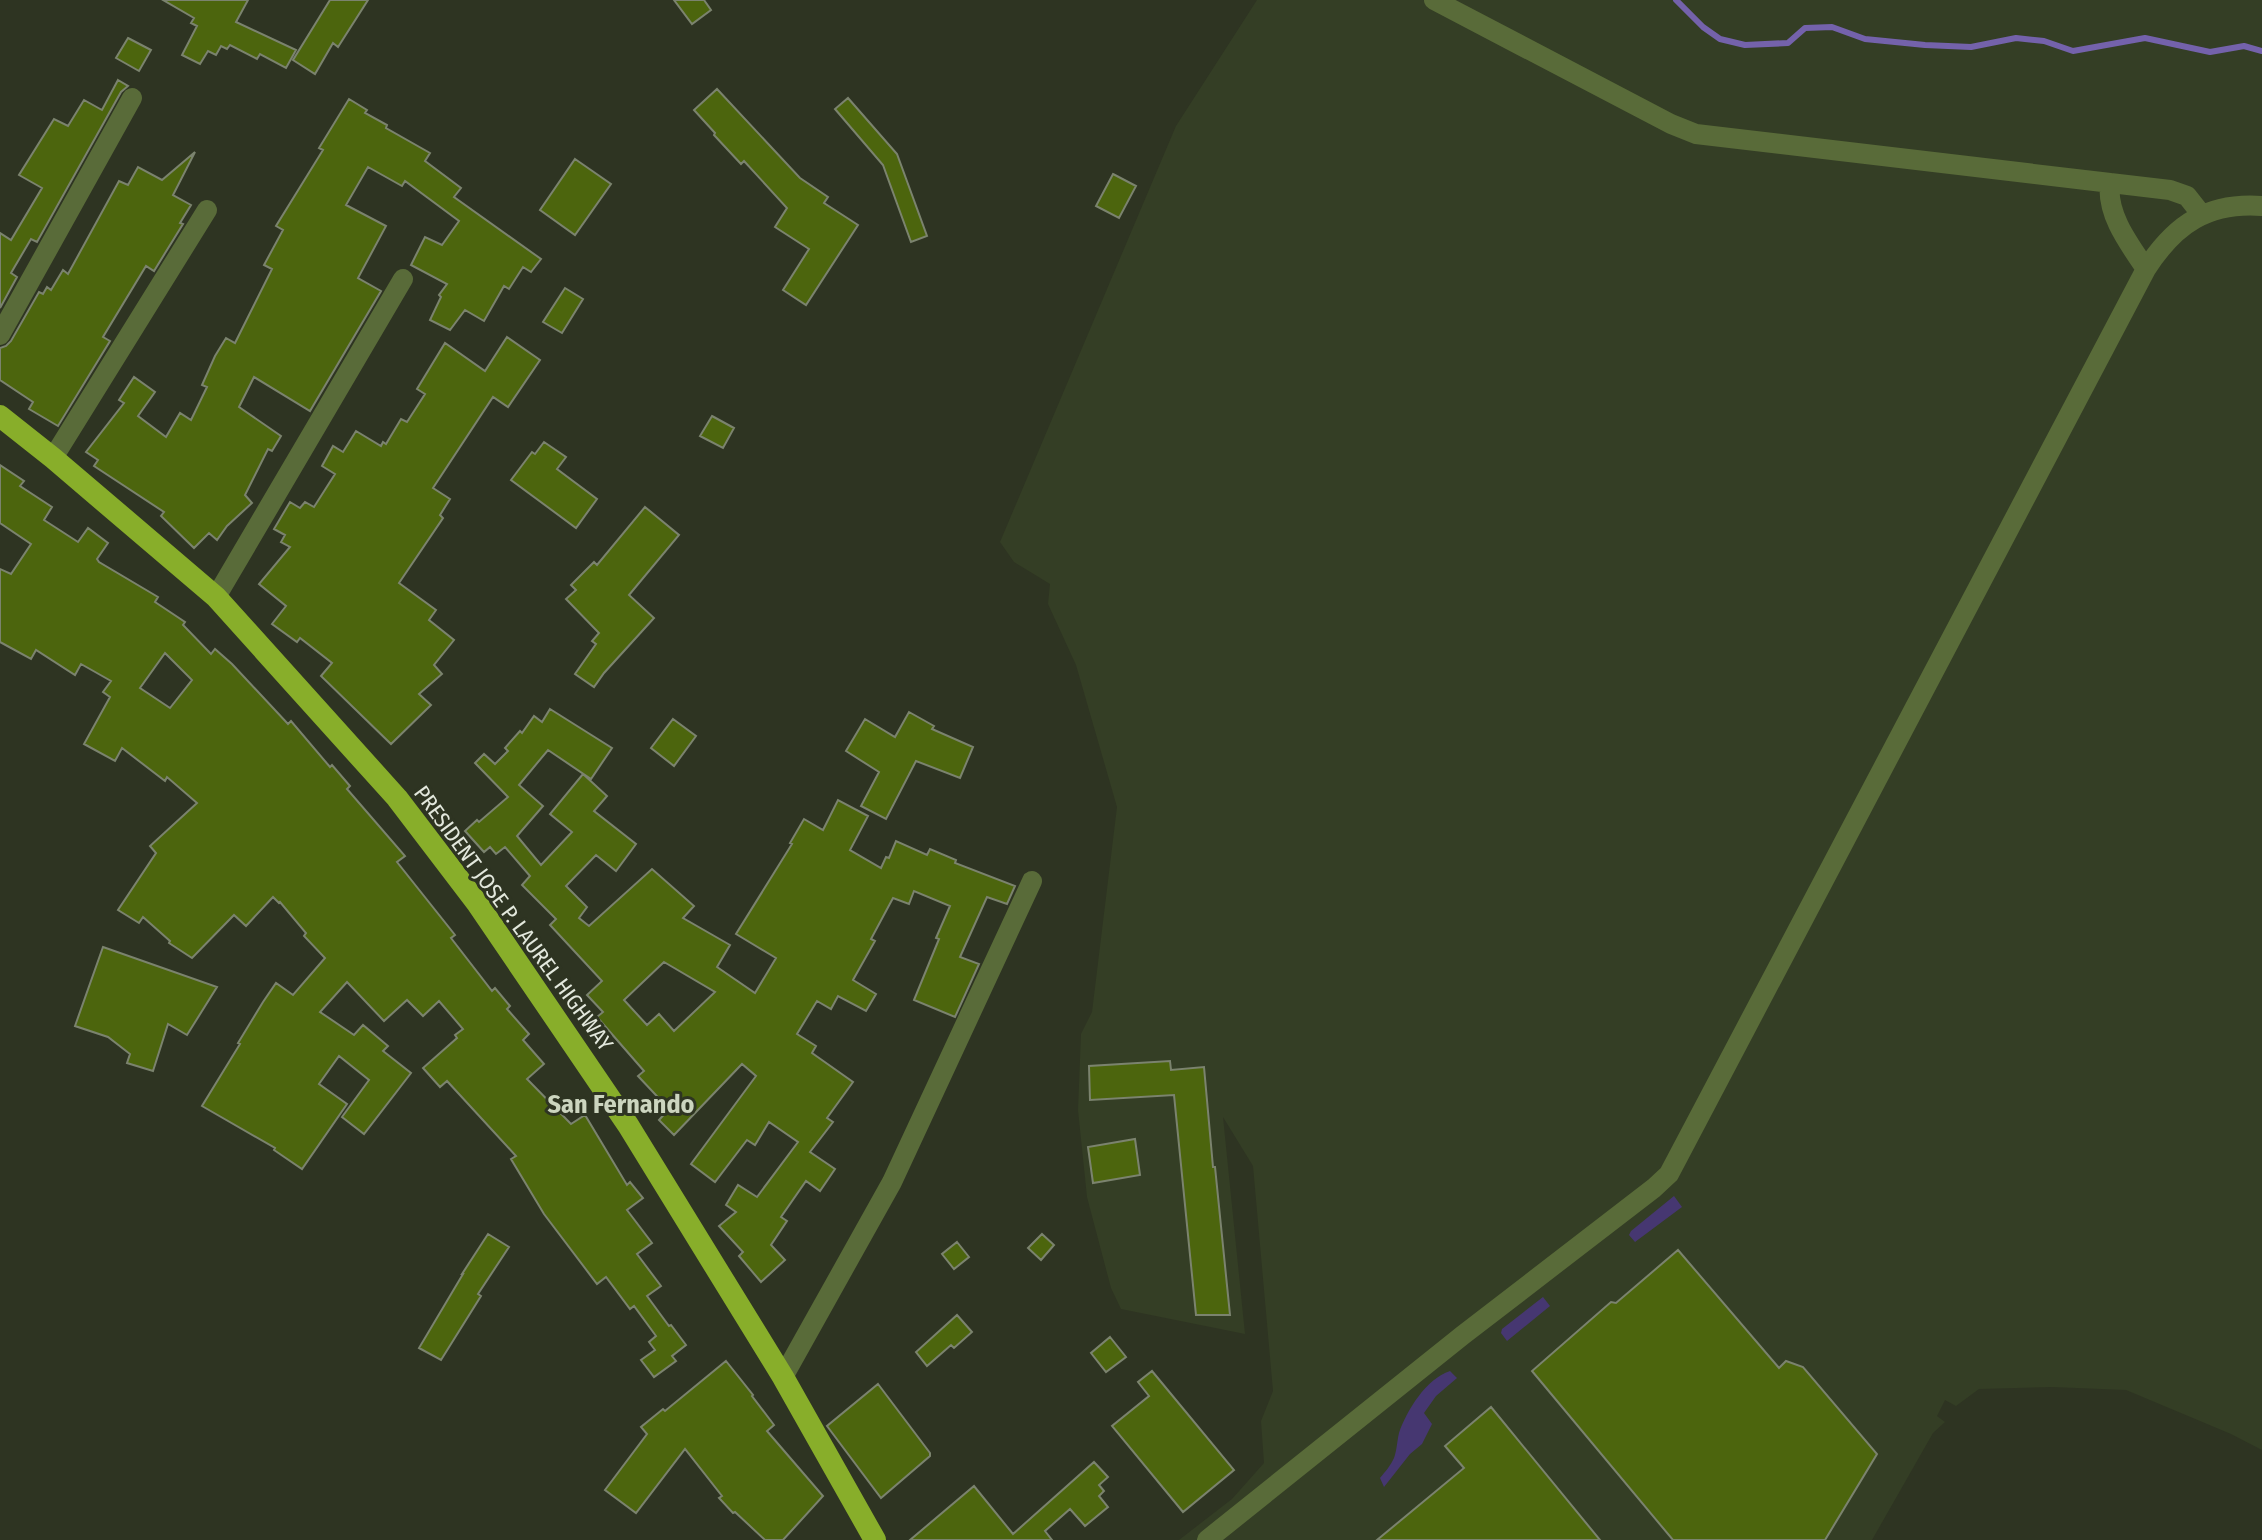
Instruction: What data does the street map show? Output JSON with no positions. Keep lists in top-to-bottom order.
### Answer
{
  "streets": {
    "highway": ["PRESIDENT JOSE P. LAUREL HIGHWAY"]
  },
  "districts": ["San Fernando"]
}
